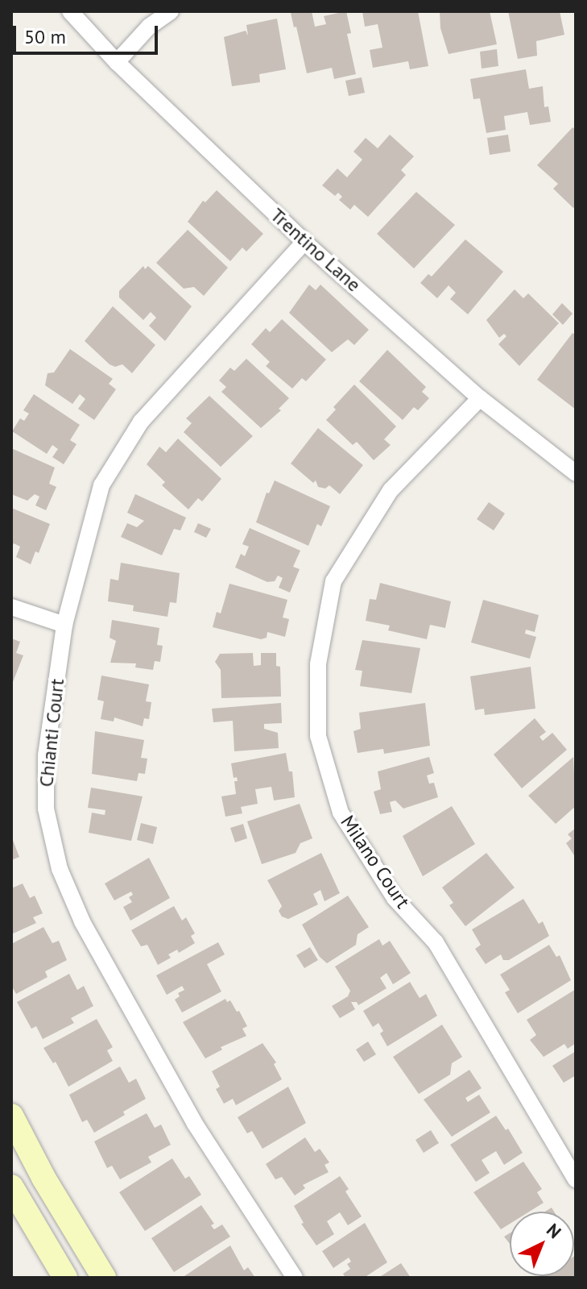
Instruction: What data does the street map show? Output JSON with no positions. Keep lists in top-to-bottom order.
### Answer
{
  "streets": {
    "street": ["Trentino Lane", "Chianti Court", "Milano Court"]
  },
  "crossings": [
    ["Trentino Lane", "Chianti Court"],
    ["Trentino Lane", "Milano Court"]
  ],
  "scale_bar": "50 m",
  "north": "top right"
}
